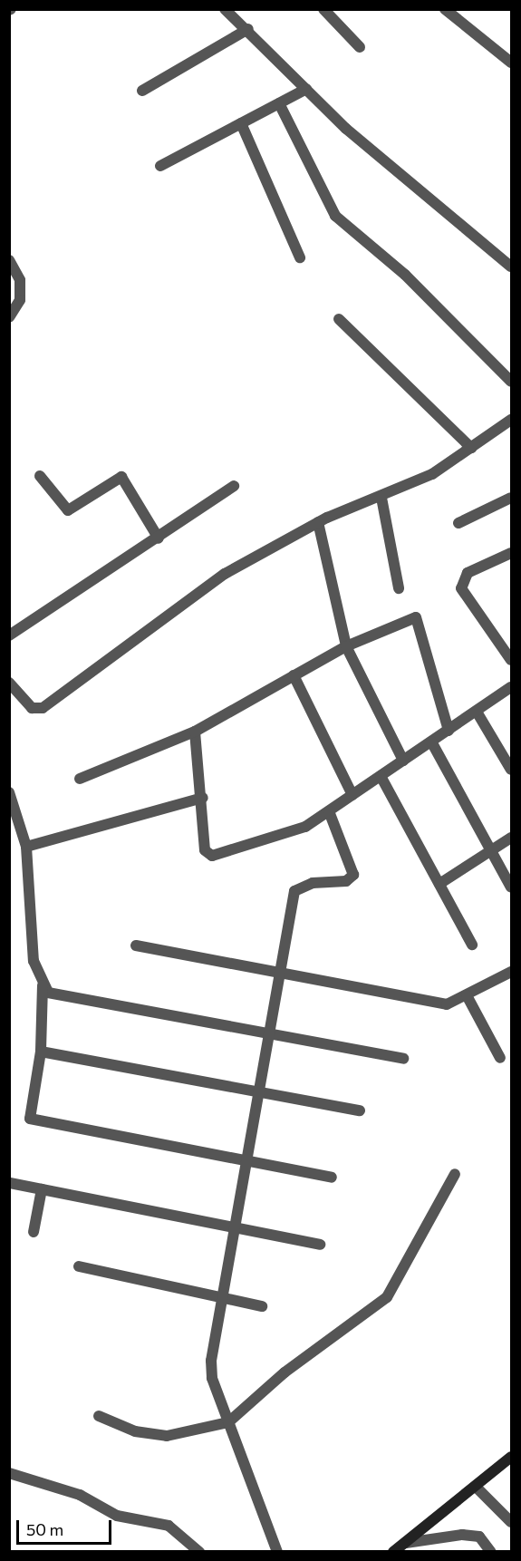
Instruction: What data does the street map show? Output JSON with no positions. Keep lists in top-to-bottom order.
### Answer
{
  "scale_bar": "50 m"
}
